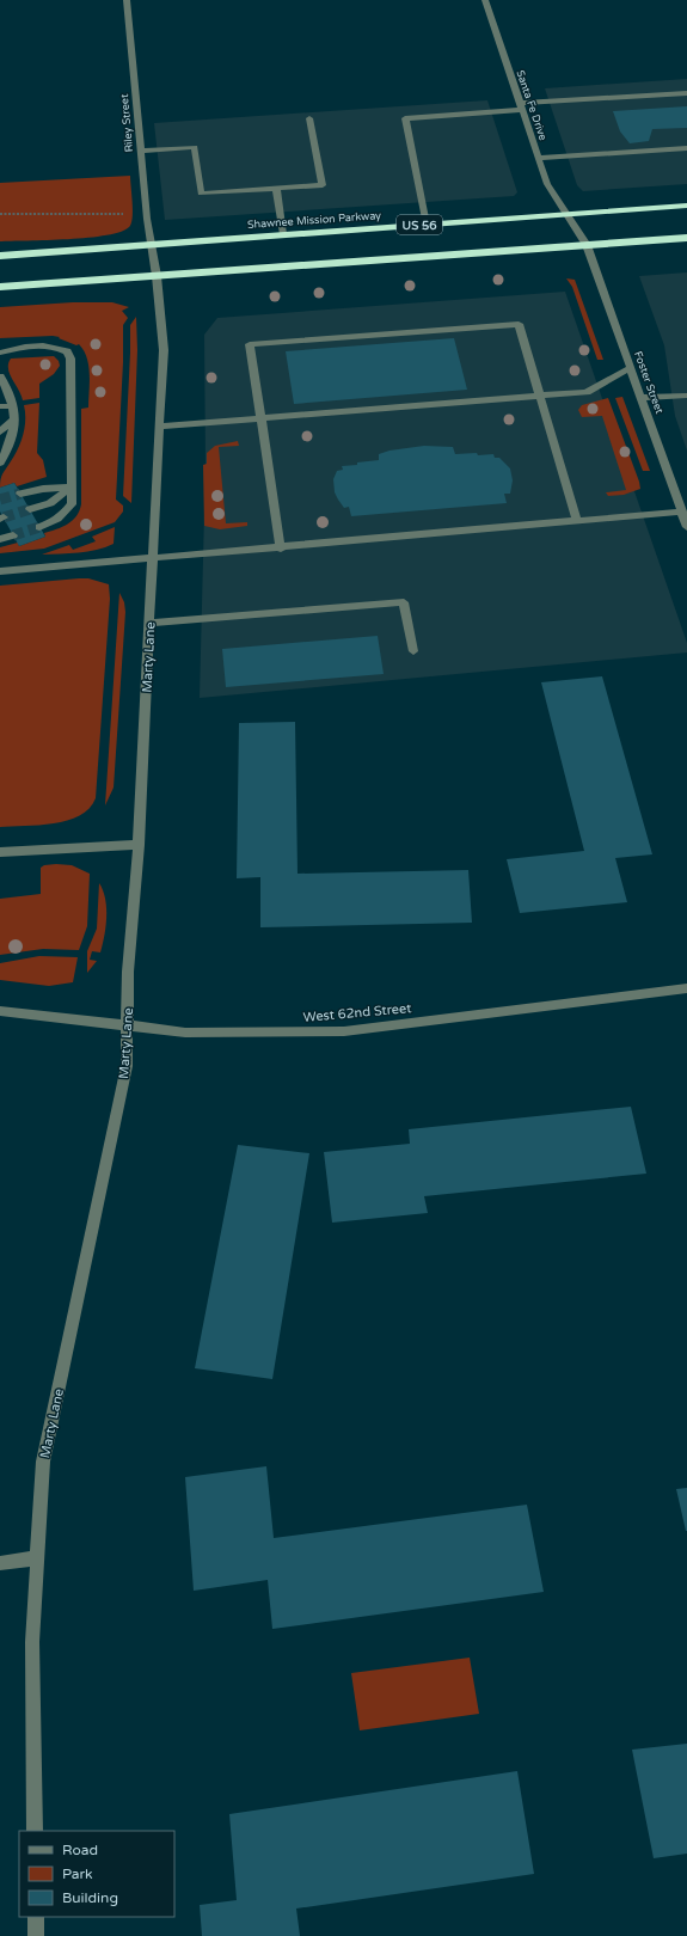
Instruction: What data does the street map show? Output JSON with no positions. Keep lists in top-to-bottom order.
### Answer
{
  "streets": {
    "highway": ["Shawnee Mission Parkway", "US 56"],
    "street": [
      "Santa Fe Drive",
      "Riley Street",
      "Foster Street",
      "Marty Lane",
      "West 62nd Street"
    ]
  },
  "crossings": [
    ["Santa Fe Drive", "Shawnee Mission Parkway"],
    ["Santa Fe Drive", "Foster Street"],
    ["Riley Street", "Shawnee Mission Parkway"],
    ["Riley Street", "Marty Lane"],
    ["Marty Lane", "West 62nd Street"]
  ],
  "legend": ["Road", "Park", "Building"]
}
